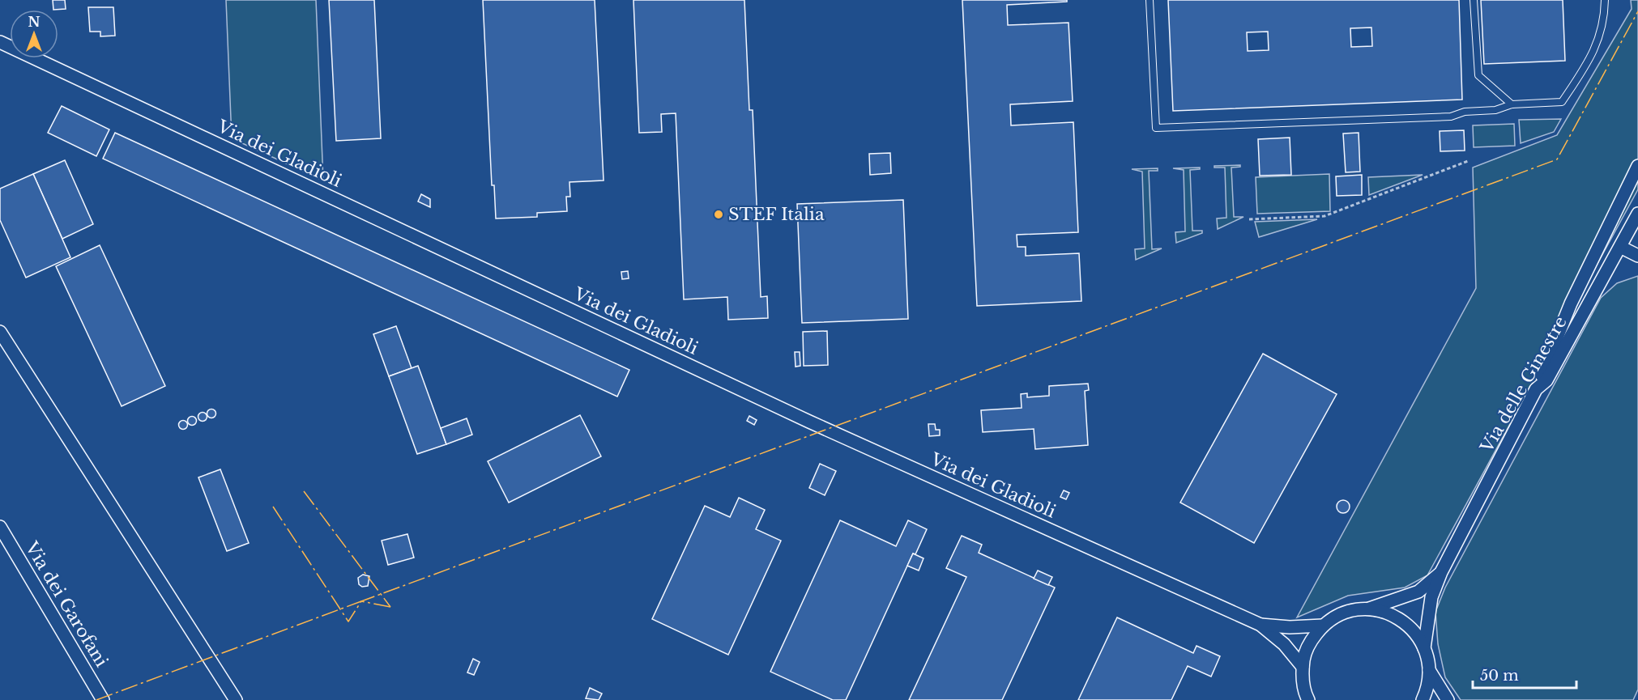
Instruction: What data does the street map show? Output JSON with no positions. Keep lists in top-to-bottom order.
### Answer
{
  "streets": {
    "street": ["Via dei Gladioli", "Via delle Ginestre", "Via dei Garofani"]
  },
  "crossings": [
    ["Via dei Gladioli", "Via delle Ginestre"]
  ],
  "places": ["STEF Italia"],
  "scale_bar": "50 m",
  "north": "top"
}
